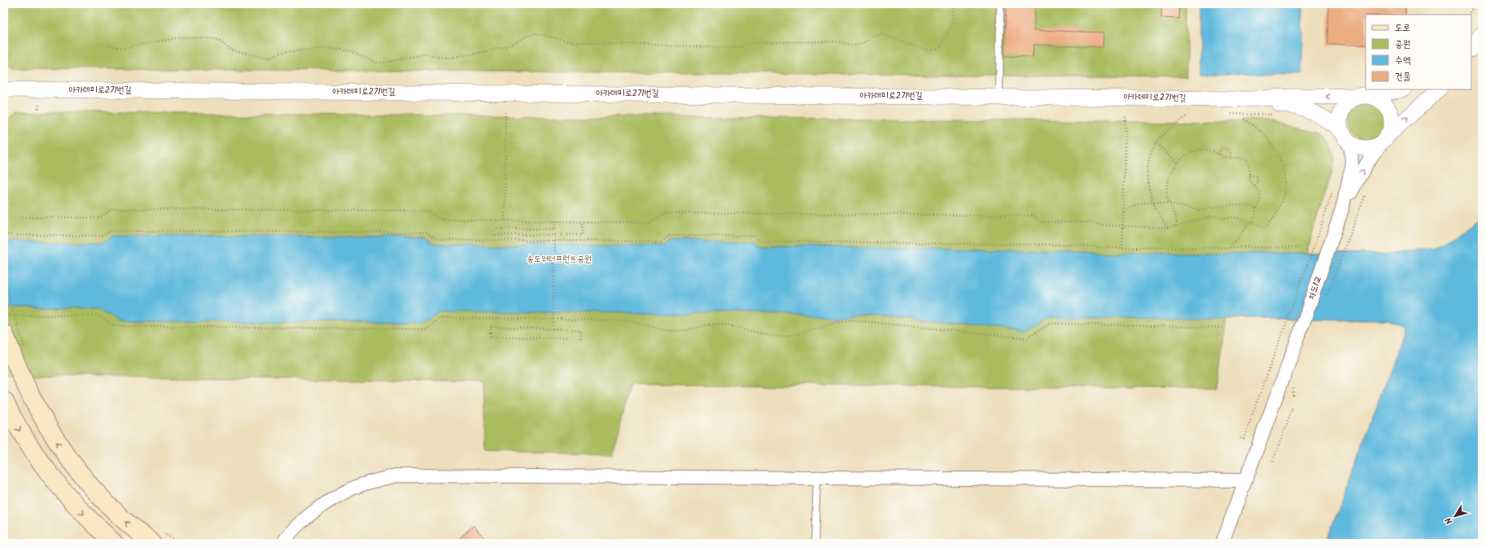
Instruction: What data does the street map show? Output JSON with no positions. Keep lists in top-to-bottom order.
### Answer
{
  "streets": {
    "street": ["아카데미로271번길", "차도1교"]
  },
  "parks": ["송도워터프런트공원"],
  "legend": [
    "도로",
    "공원",
    "수역",
    "건물"
  ],
  "north": "bottom left"
}
